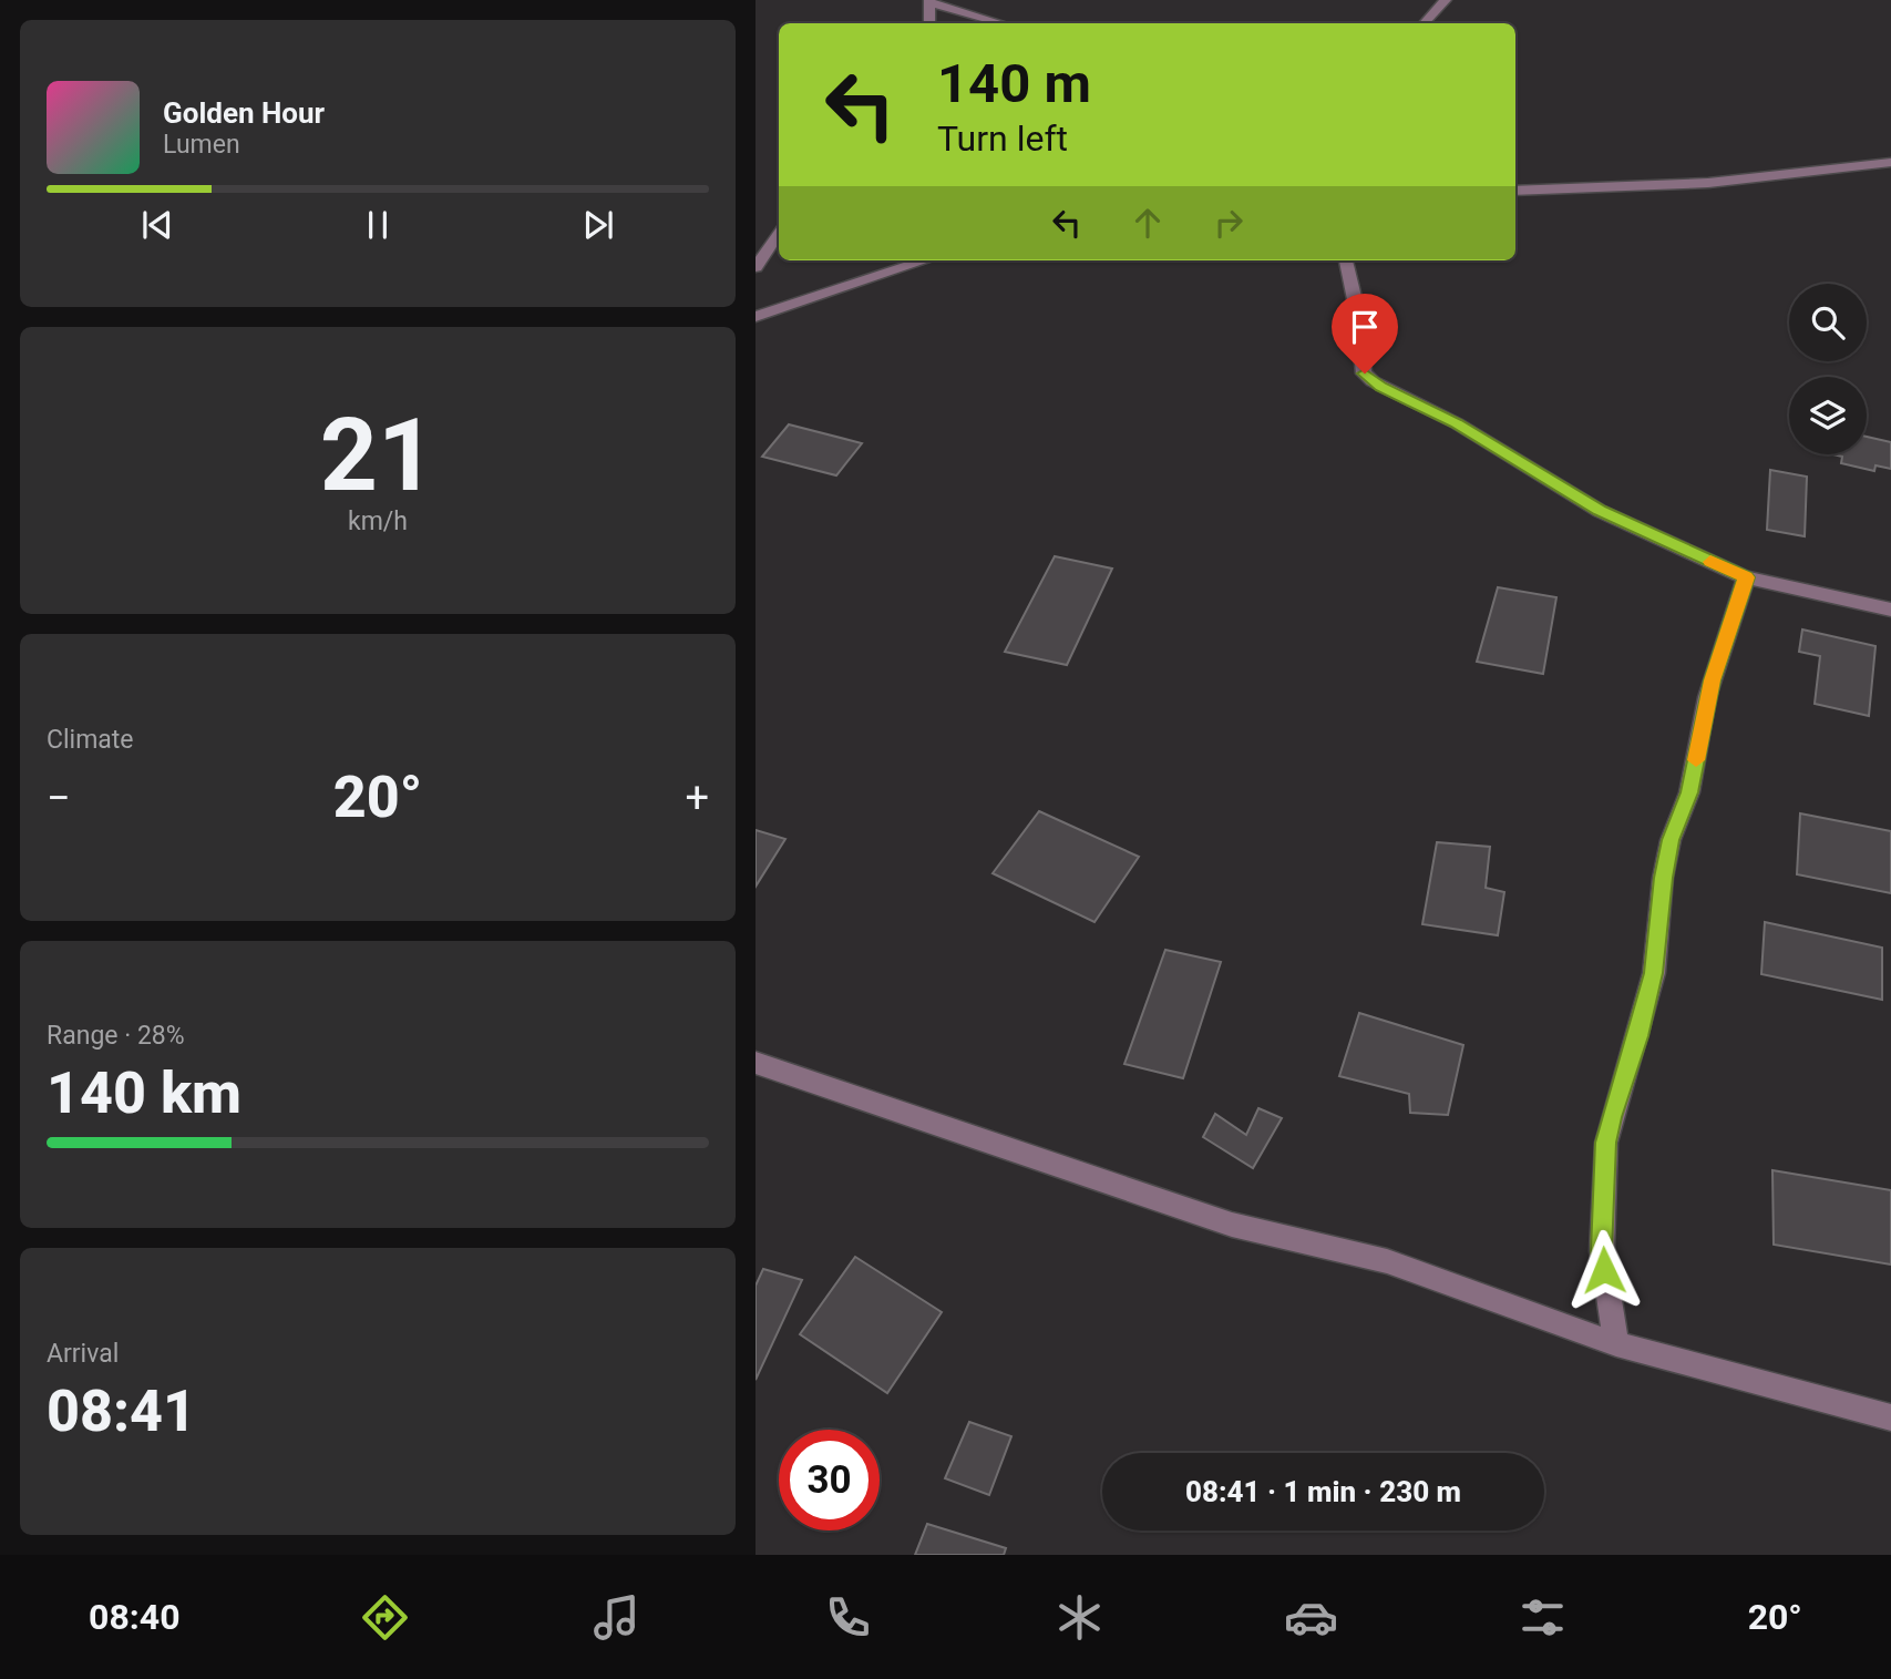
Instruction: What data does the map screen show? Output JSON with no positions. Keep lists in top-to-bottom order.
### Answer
{
  "page": {
    "turn": ["140 m", "Turn left"],
    "song": ["Golden Hour", "Lumen"],
    "tile": [
      ["21", "km/h"],
      "Climate",
      ["Range · 28%", "140 km"],
      ["Arrival", "08:41"]
    ],
    "heat": ["−", "20°", "+"],
    "limit": "30",
    "trip": "08:41 · 1 min · 230 m",
    "tabs": ["08:40", "20°"]
  }
}
